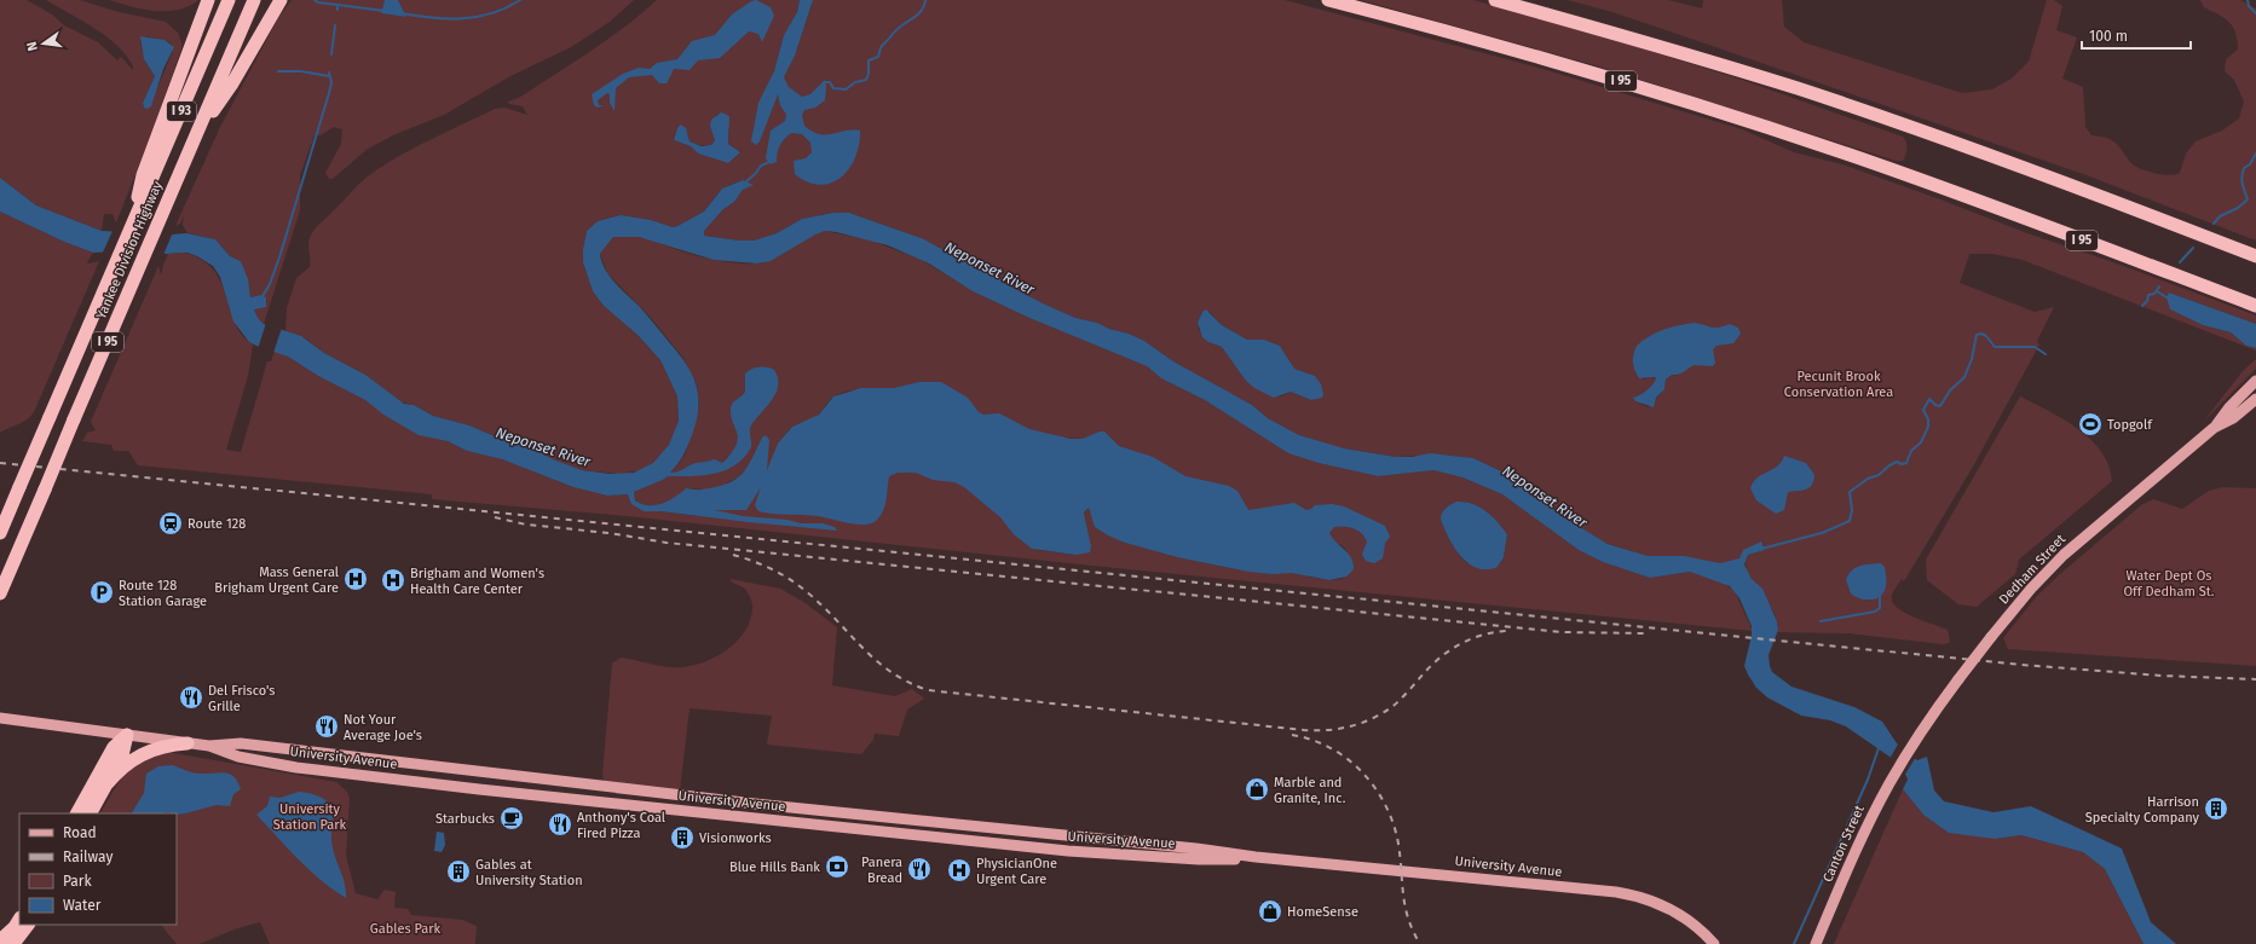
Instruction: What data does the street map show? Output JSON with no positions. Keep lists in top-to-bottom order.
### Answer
{
  "streets": {
    "highway": ["I 95", "I 93", "Yankee Division Highway"],
    "main road": ["Dedham Street", "University Avenue", "Canton Street"]
  },
  "crossings": [
    ["I 95", "Yankee Division Highway"],
    ["Dedham Street", "Canton Street"]
  ],
  "water": ["Neponset River"],
  "parks": [
    "Pecunit Brook Conservation Area",
    "Water Dept Os Off Dedham St.",
    "University Station Park",
    "Gables Park"
  ],
  "places": {
    "sports": ["Topgolf"],
    "station": ["Route 128"],
    "hospital": ["Mass General Brigham Urgent Care", "Brigham and Women's Health Care Center", "PhysicianOne Urgent Care"],
    "parking": ["Route 128 Station Garage"],
    "restaurant": [
      "Del Frisco's Grille",
      "Not Your Average Joe's",
      "Anthony's Coal Fired Pizza",
      "Panera Bread"
    ],
    "shop": ["Marble and Granite, Inc.", "HomeSense"],
    "building": ["Harrison Specialty Company", "Visionworks", "Gables at University Station"],
    "cafe": ["Starbucks"],
    "bank": ["Blue Hills Bank"]
  },
  "legend": [
    "Road",
    "Railway",
    "Park",
    "Water"
  ],
  "scale_bar": "100 m",
  "north": "left"
}
